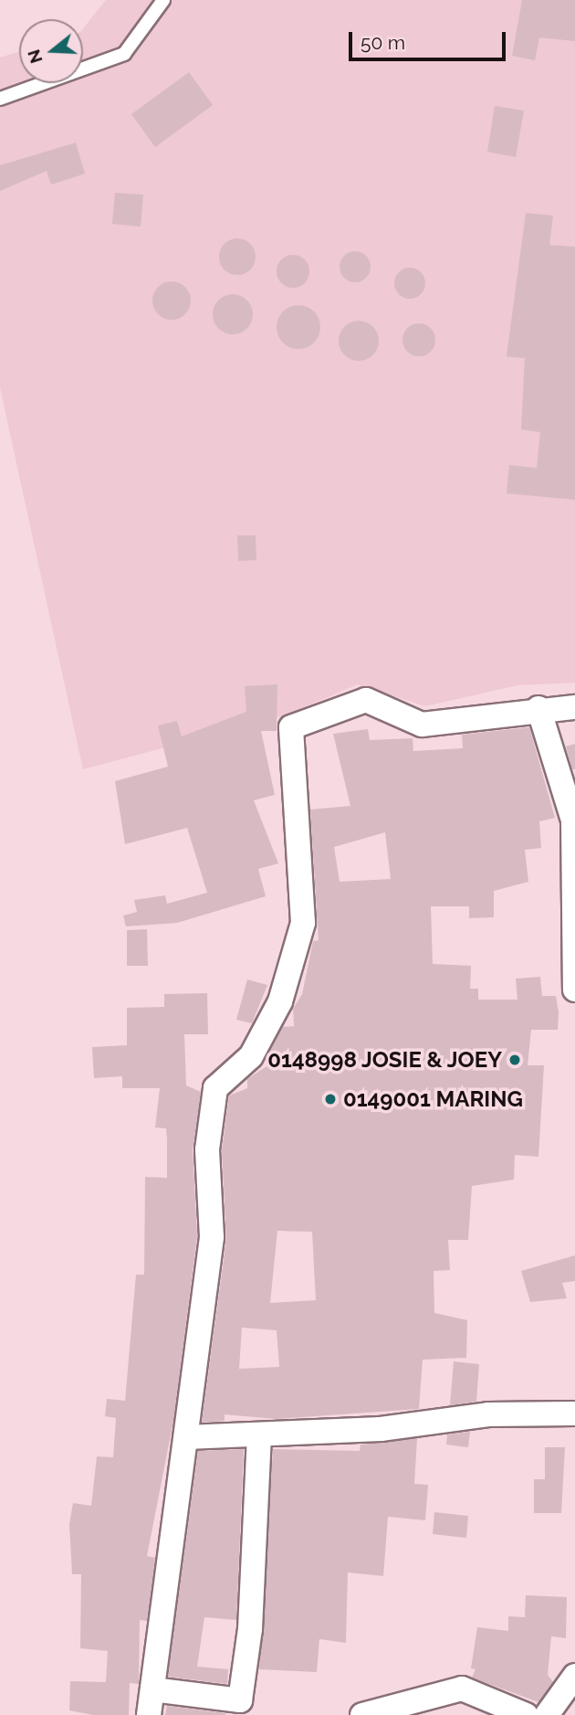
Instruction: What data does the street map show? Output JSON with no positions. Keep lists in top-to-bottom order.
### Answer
{
  "places": ["0148998 JOSIE & JOEY", "0149001 MARING"],
  "scale_bar": "50 m",
  "north": "left"
}
